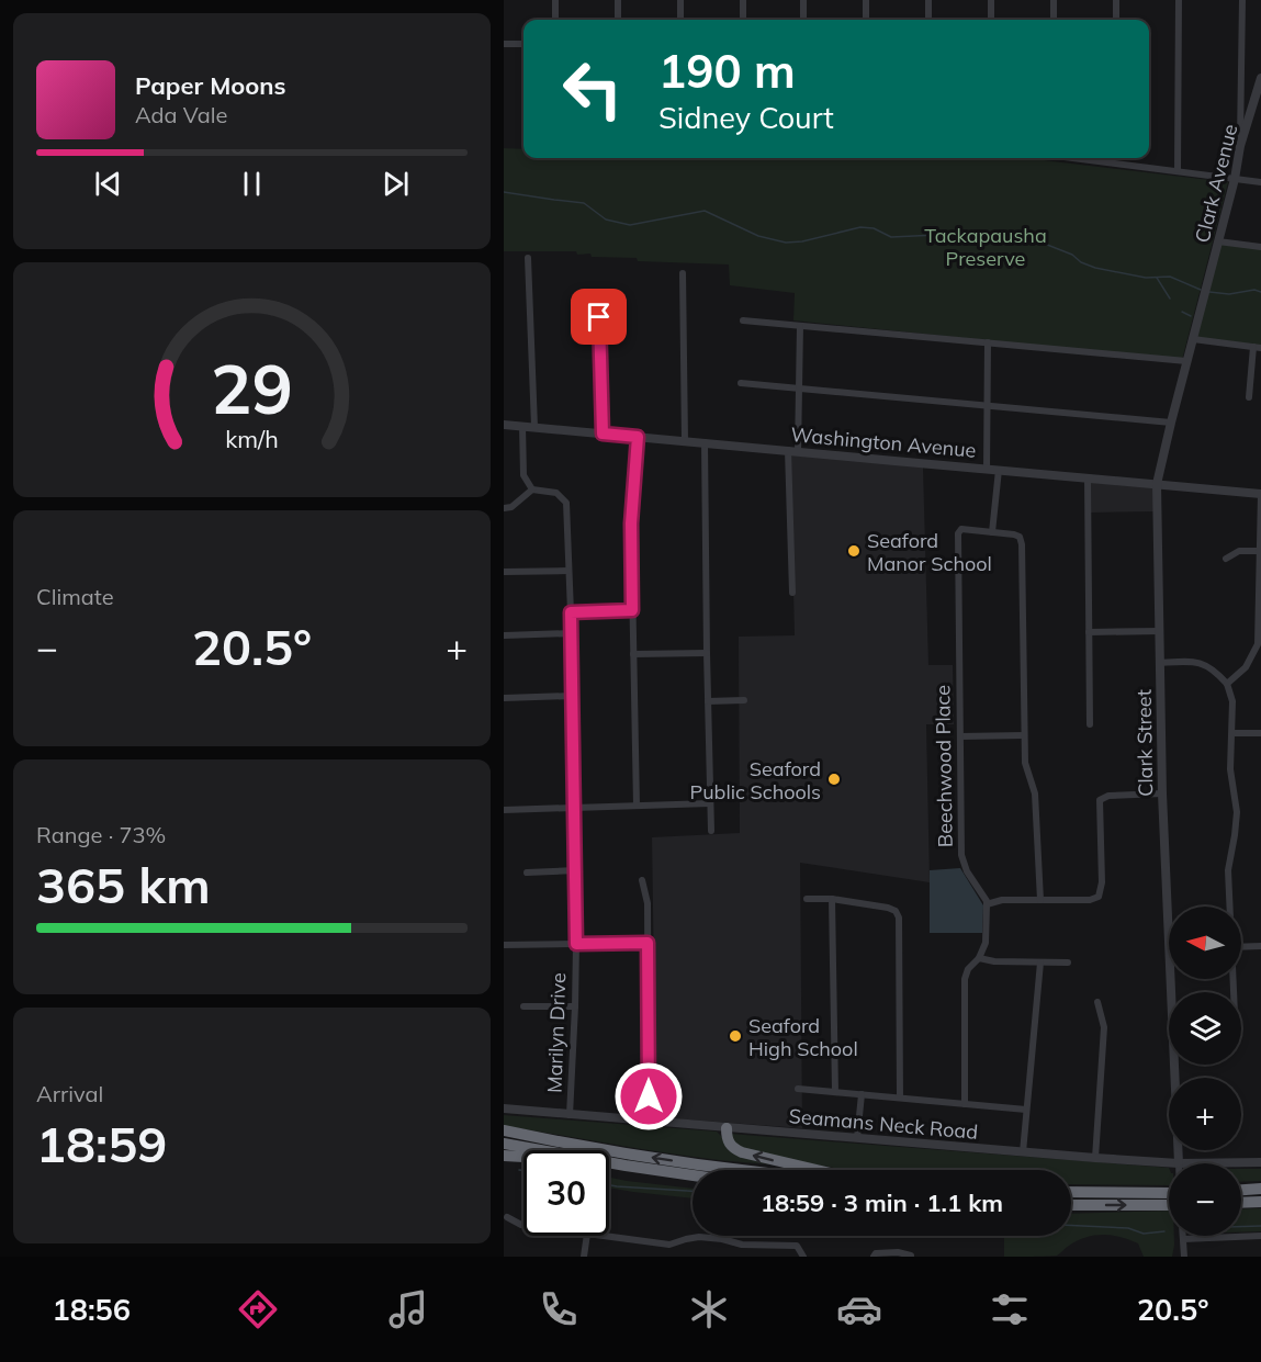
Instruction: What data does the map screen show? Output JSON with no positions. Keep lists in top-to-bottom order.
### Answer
{
  "streets": {
    "street": [
      "Clark Avenue",
      "Washington Avenue",
      "Clark Street",
      "Beechwood Place",
      "Marilyn Drive",
      "Seamans Neck Road"
    ]
  },
  "crossings": [
    ["Clark Avenue", "Clark Street"],
    ["Washington Avenue", "Clark Street"],
    ["Clark Street", "Seamans Neck Road"],
    ["Marilyn Drive", "Seamans Neck Road"]
  ],
  "parks": ["Tackapausha Preserve"],
  "places": ["Seaford Manor School", "Seaford Public Schools", "Seaford High School"],
  "north": "left",
  "page": {
    "turn": ["190 m", "Sidney Court"],
    "song": ["Paper Moons", "Ada Vale"],
    "tile": [
      "Climate",
      ["Range · 73%", "365 km"],
      ["Arrival", "18:59"]
    ],
    "heat": ["−", "20.5°", "+"],
    "map_buttons": ["+", "−"],
    "limit": "30",
    "trip": "18:59 · 3 min · 1.1 km",
    "tabs": ["18:56", "20.5°"],
    "gauge": ["29", "km/h"]
  }
}
